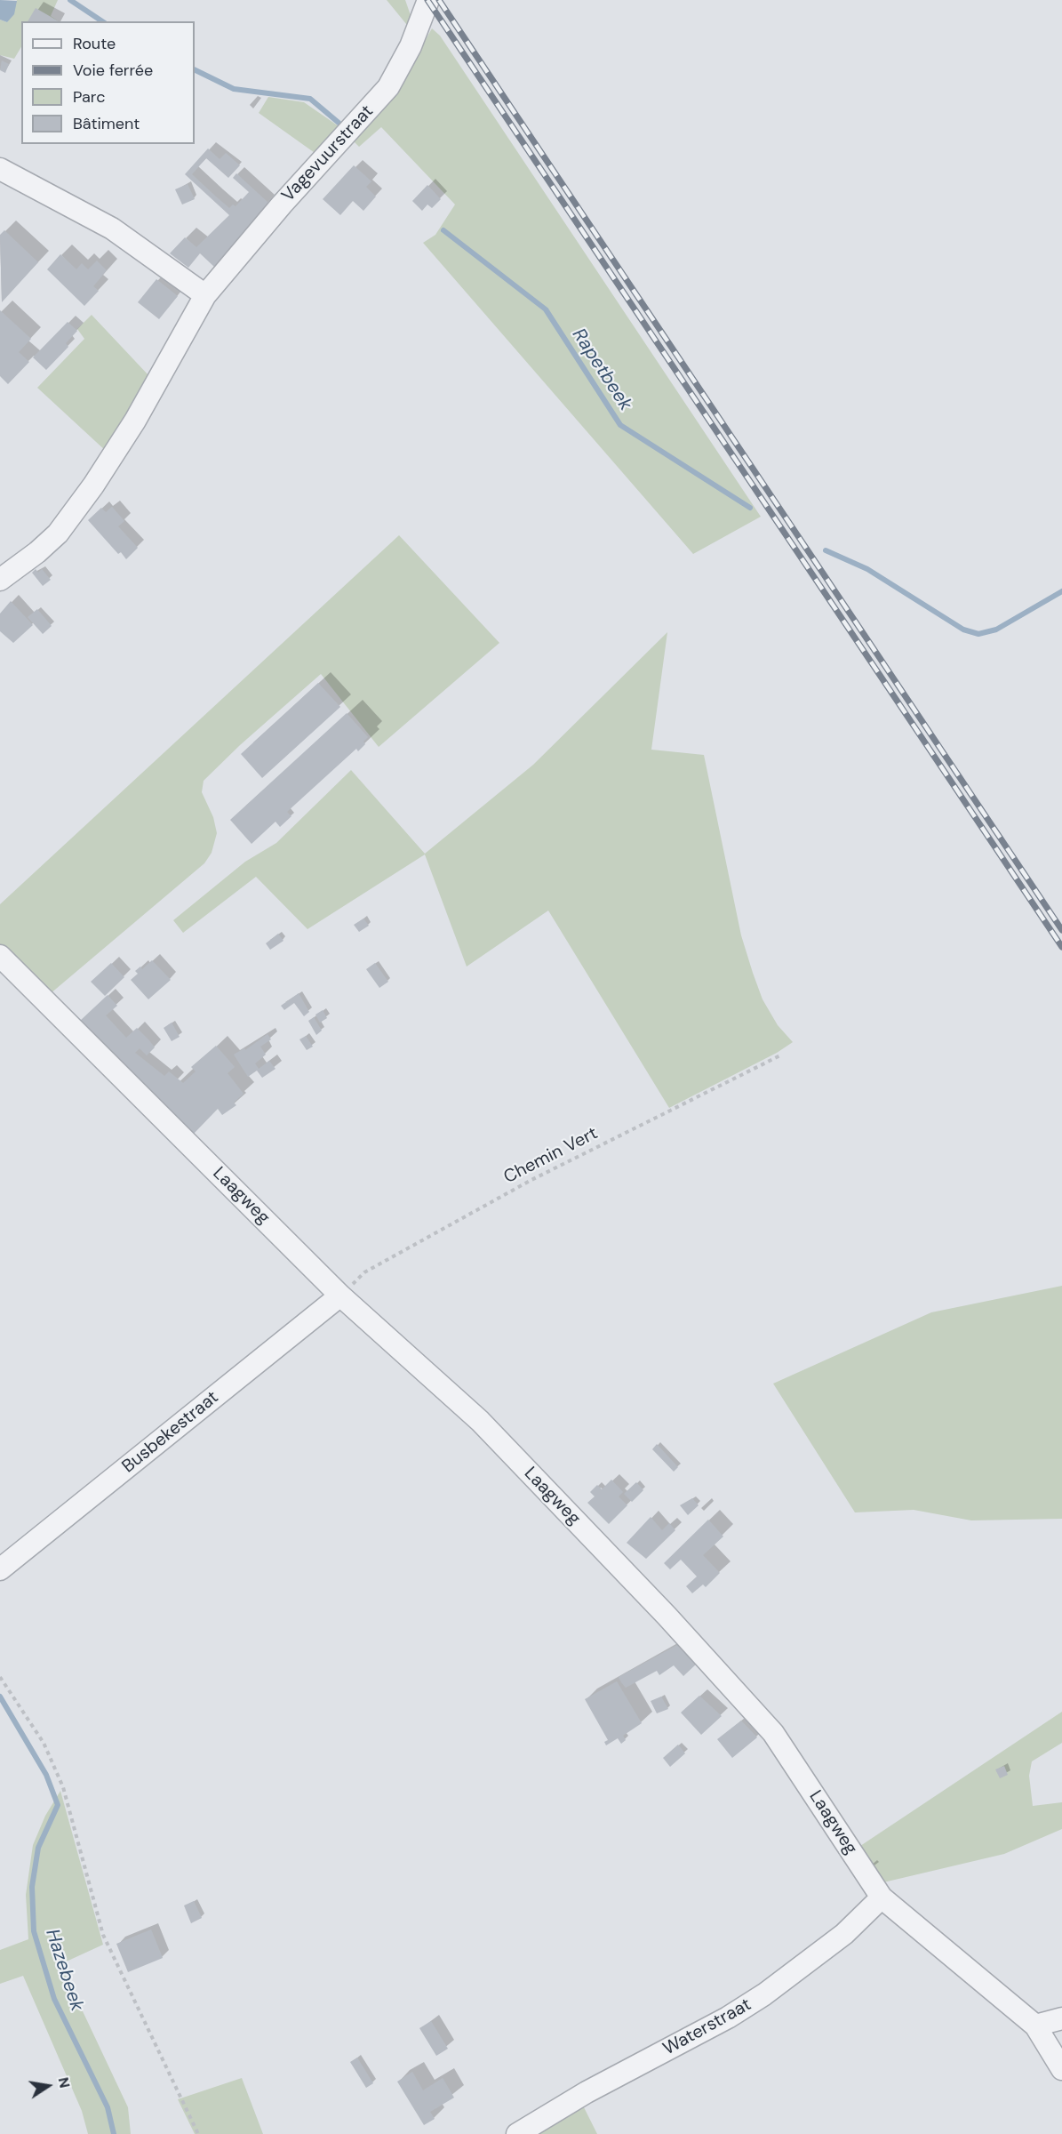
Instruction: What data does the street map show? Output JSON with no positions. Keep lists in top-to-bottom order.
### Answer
{
  "streets": {
    "street": [
      "Vagevuurstraat",
      "Laagweg",
      "Busbekestraat",
      "Waterstraat"
    ],
    "path": ["Chemin Vert"]
  },
  "crossings": [
    ["Chemin Vert", "Laagweg"],
    ["Chemin Vert", "Busbekestraat"],
    ["Laagweg", "Busbekestraat"],
    ["Laagweg", "Waterstraat"]
  ],
  "water": ["Rapetbeek", "Hazebeek"],
  "legend": [
    "Route",
    "Voie ferrée",
    "Parc",
    "Bâtiment"
  ],
  "north": "right"
}
